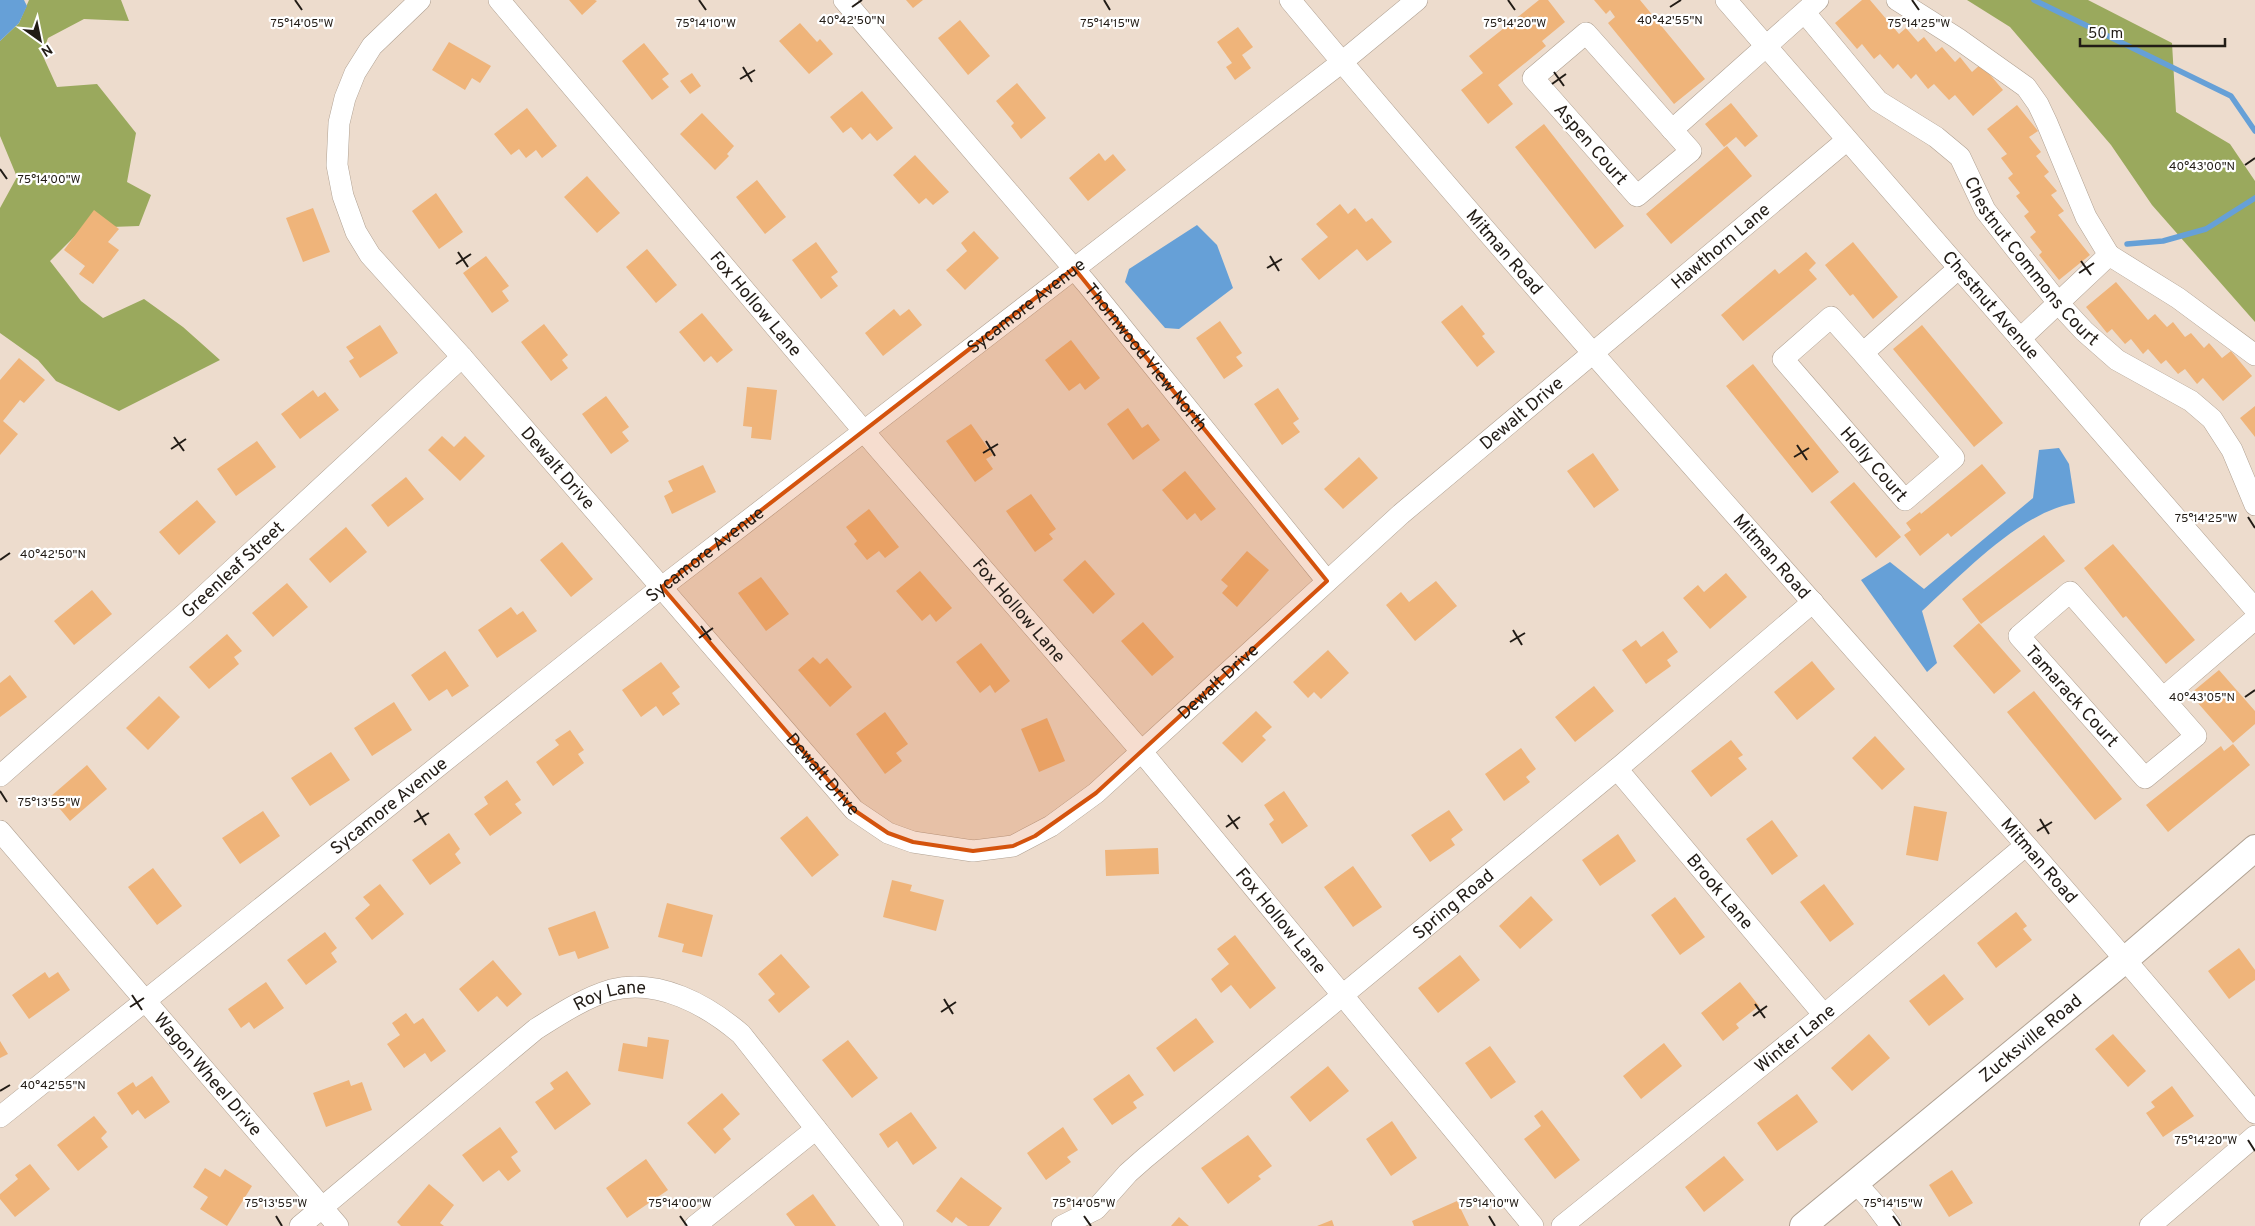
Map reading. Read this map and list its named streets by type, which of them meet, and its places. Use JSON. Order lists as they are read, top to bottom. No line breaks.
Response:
{"streets":{"street":["Aspen Court","Hawthorn Lane","Mitman Road","Chestnut Commons Court","Fox Hollow Lane","Chestnut Avenue","Sycamore Avenue","Thornwood View North","Dewalt Drive","Holly Court","Greenleaf Street","Tamarack Court","Brook Lane","Spring Road","Roy Lane","Winter Lane","Zucksville Road","Wagon Wheel Drive"]},"crossings":[["Hawthorn Lane","Mitman Road"],["Hawthorn Lane","Chestnut Avenue"],["Hawthorn Lane","Dewalt Drive"],["Mitman Road","Sycamore Avenue"],["Mitman Road","Dewalt Drive"],["Mitman Road","Spring Road"],["Mitman Road","Winter Lane"],["Mitman Road","Zucksville Road"],["Chestnut Commons Court","Chestnut Avenue"],["Fox Hollow Lane","Sycamore Avenue"],["Fox Hollow Lane","Dewalt Drive"],["Fox Hollow Lane","Spring Road"],["Sycamore Avenue","Thornwood View North"],["Sycamore Avenue","Dewalt Drive"],["Sycamore Avenue","Wagon Wheel Drive"],["Thornwood View North","Dewalt Drive"],["Dewalt Drive","Greenleaf Street"],["Brook Lane","Spring Road"],["Brook Lane","Winter Lane"],["Roy Lane","Wagon Wheel Drive"]],"scale_bar":"50 m","north":"bottom right","coordinates":["40°42'50\"N","40°42'55\"N","75°14'05\"W","75°14'10\"W","75°14'15\"W","75°14'20\"W","75°14'25\"W","40°43'00\"N","75°14'00\"W","40°43'05\"N","75°13'55\"W"]}
